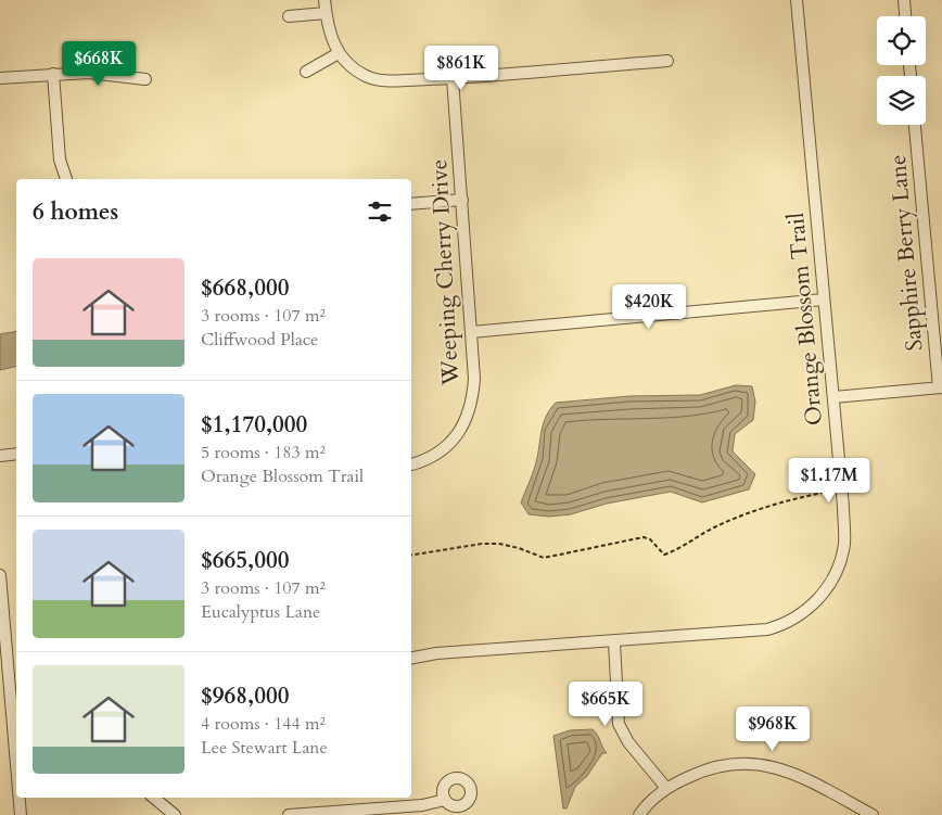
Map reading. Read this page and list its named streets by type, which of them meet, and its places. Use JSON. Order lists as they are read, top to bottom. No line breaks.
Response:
{"streets":{"street":["Sapphire Berry Lane","Weeping Cherry Drive","Orange Blossom Trail"]},"page":{"price":["$668K","$861K","$420K","$1.17M","$665K","$968K"],"heading":"6 homes","list":[{"name":"$668,000","note":"3 rooms · 107 m² · Cliffwood Place"},{"name":"$1,170,000","note":"5 rooms · 183 m² · Orange Blossom Trail"},{"name":"$665,000","note":"3 rooms · 107 m² · Eucalyptus Lane"},{"name":"$968,000","note":"4 rooms · 144 m² · Lee Stewart Lane"}]}}
